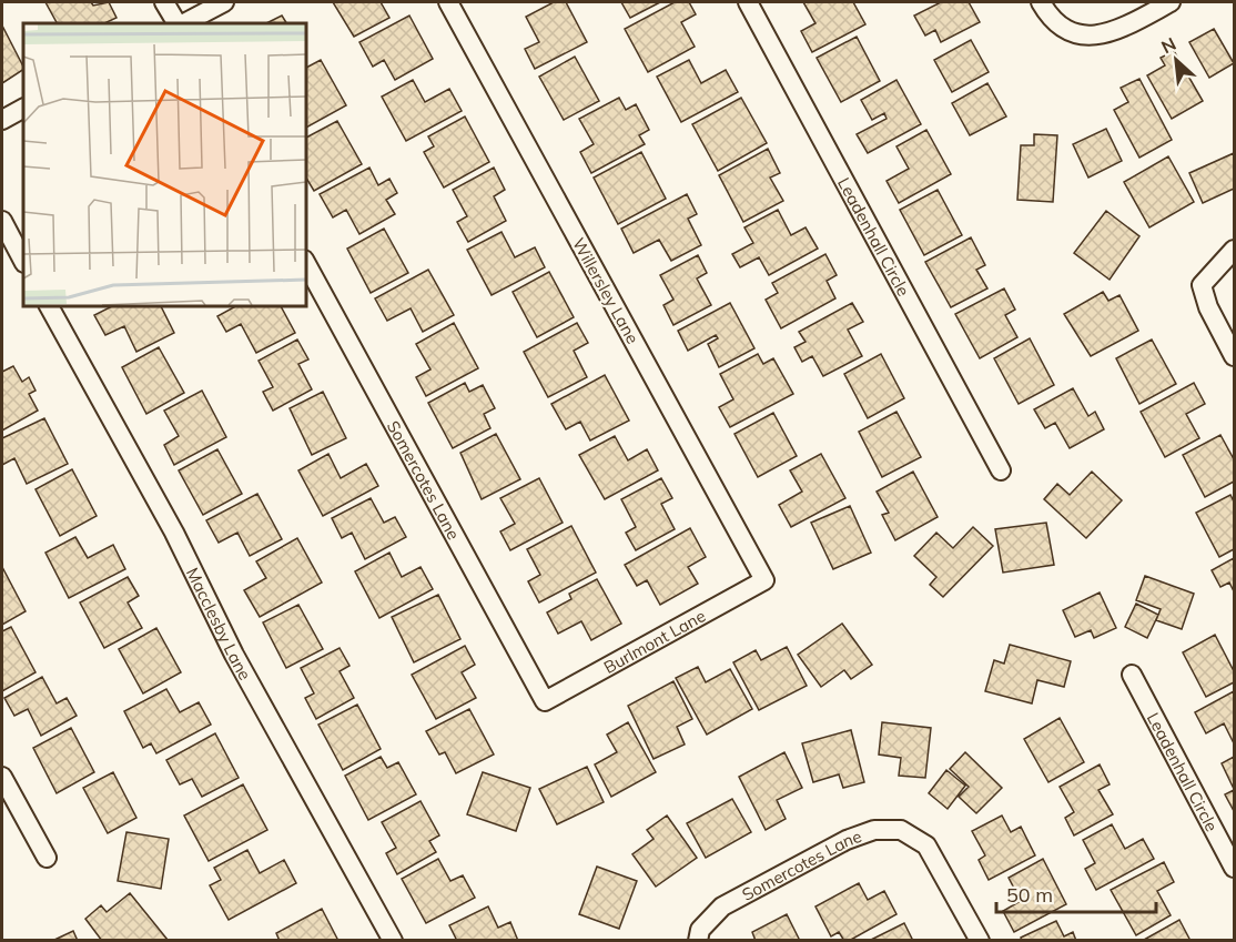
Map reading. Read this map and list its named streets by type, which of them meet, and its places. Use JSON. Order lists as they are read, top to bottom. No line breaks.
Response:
{"streets":{"street":["Leadenhall Circle","Willersley Lane","Somercotes Lane","Macclesby Lane","Burlmont Lane"]},"crossings":[["Willersley Lane","Burlmont Lane"],["Somercotes Lane","Burlmont Lane"]],"scale_bar":"50 m","north":"top left"}
